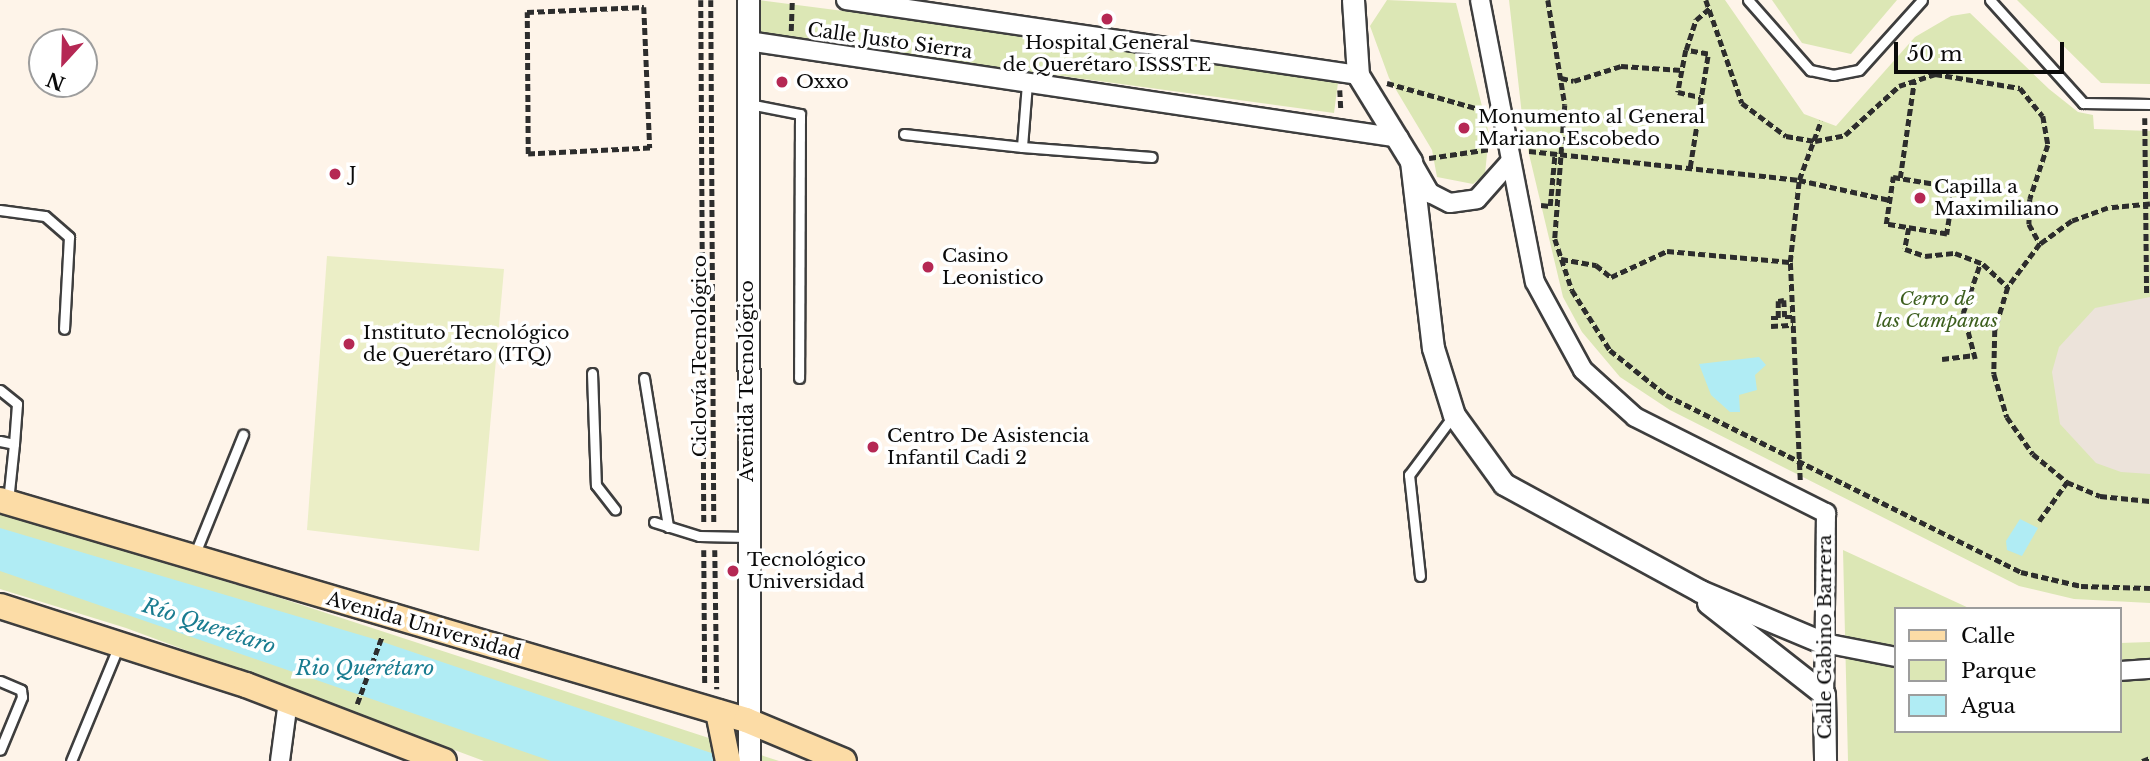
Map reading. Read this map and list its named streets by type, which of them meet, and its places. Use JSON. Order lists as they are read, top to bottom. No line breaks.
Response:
{"streets":{"main road":["Avenida Universidad"],"street":["Calle Justo Sierra","Avenida Tecnológico","Calle Gabino Barrera"],"path":["Ciclovía Tecnológico"]},"crossings":[["Calle Justo Sierra","Avenida Tecnológico"],["Ciclovía Tecnológico","Avenida Universidad"],["Avenida Tecnológico","Avenida Universidad"]],"water":["Río Querétaro","Rio Querétaro"],"parks":["Cerro de las Campanas"],"places":["Hospital General de Querétaro ISSSTE","Oxxo","Monumento al General Mariano Escobedo","J","Capilla a Maximiliano","Casino Leonistico","Instituto Tecnológico de Querétaro (ITQ)","Centro De Asistencia Infantil Cadi 2","Tecnológico Universidad"],"legend":["Calle","Parque","Agua"],"scale_bar":"50 m","north":"bottom"}
